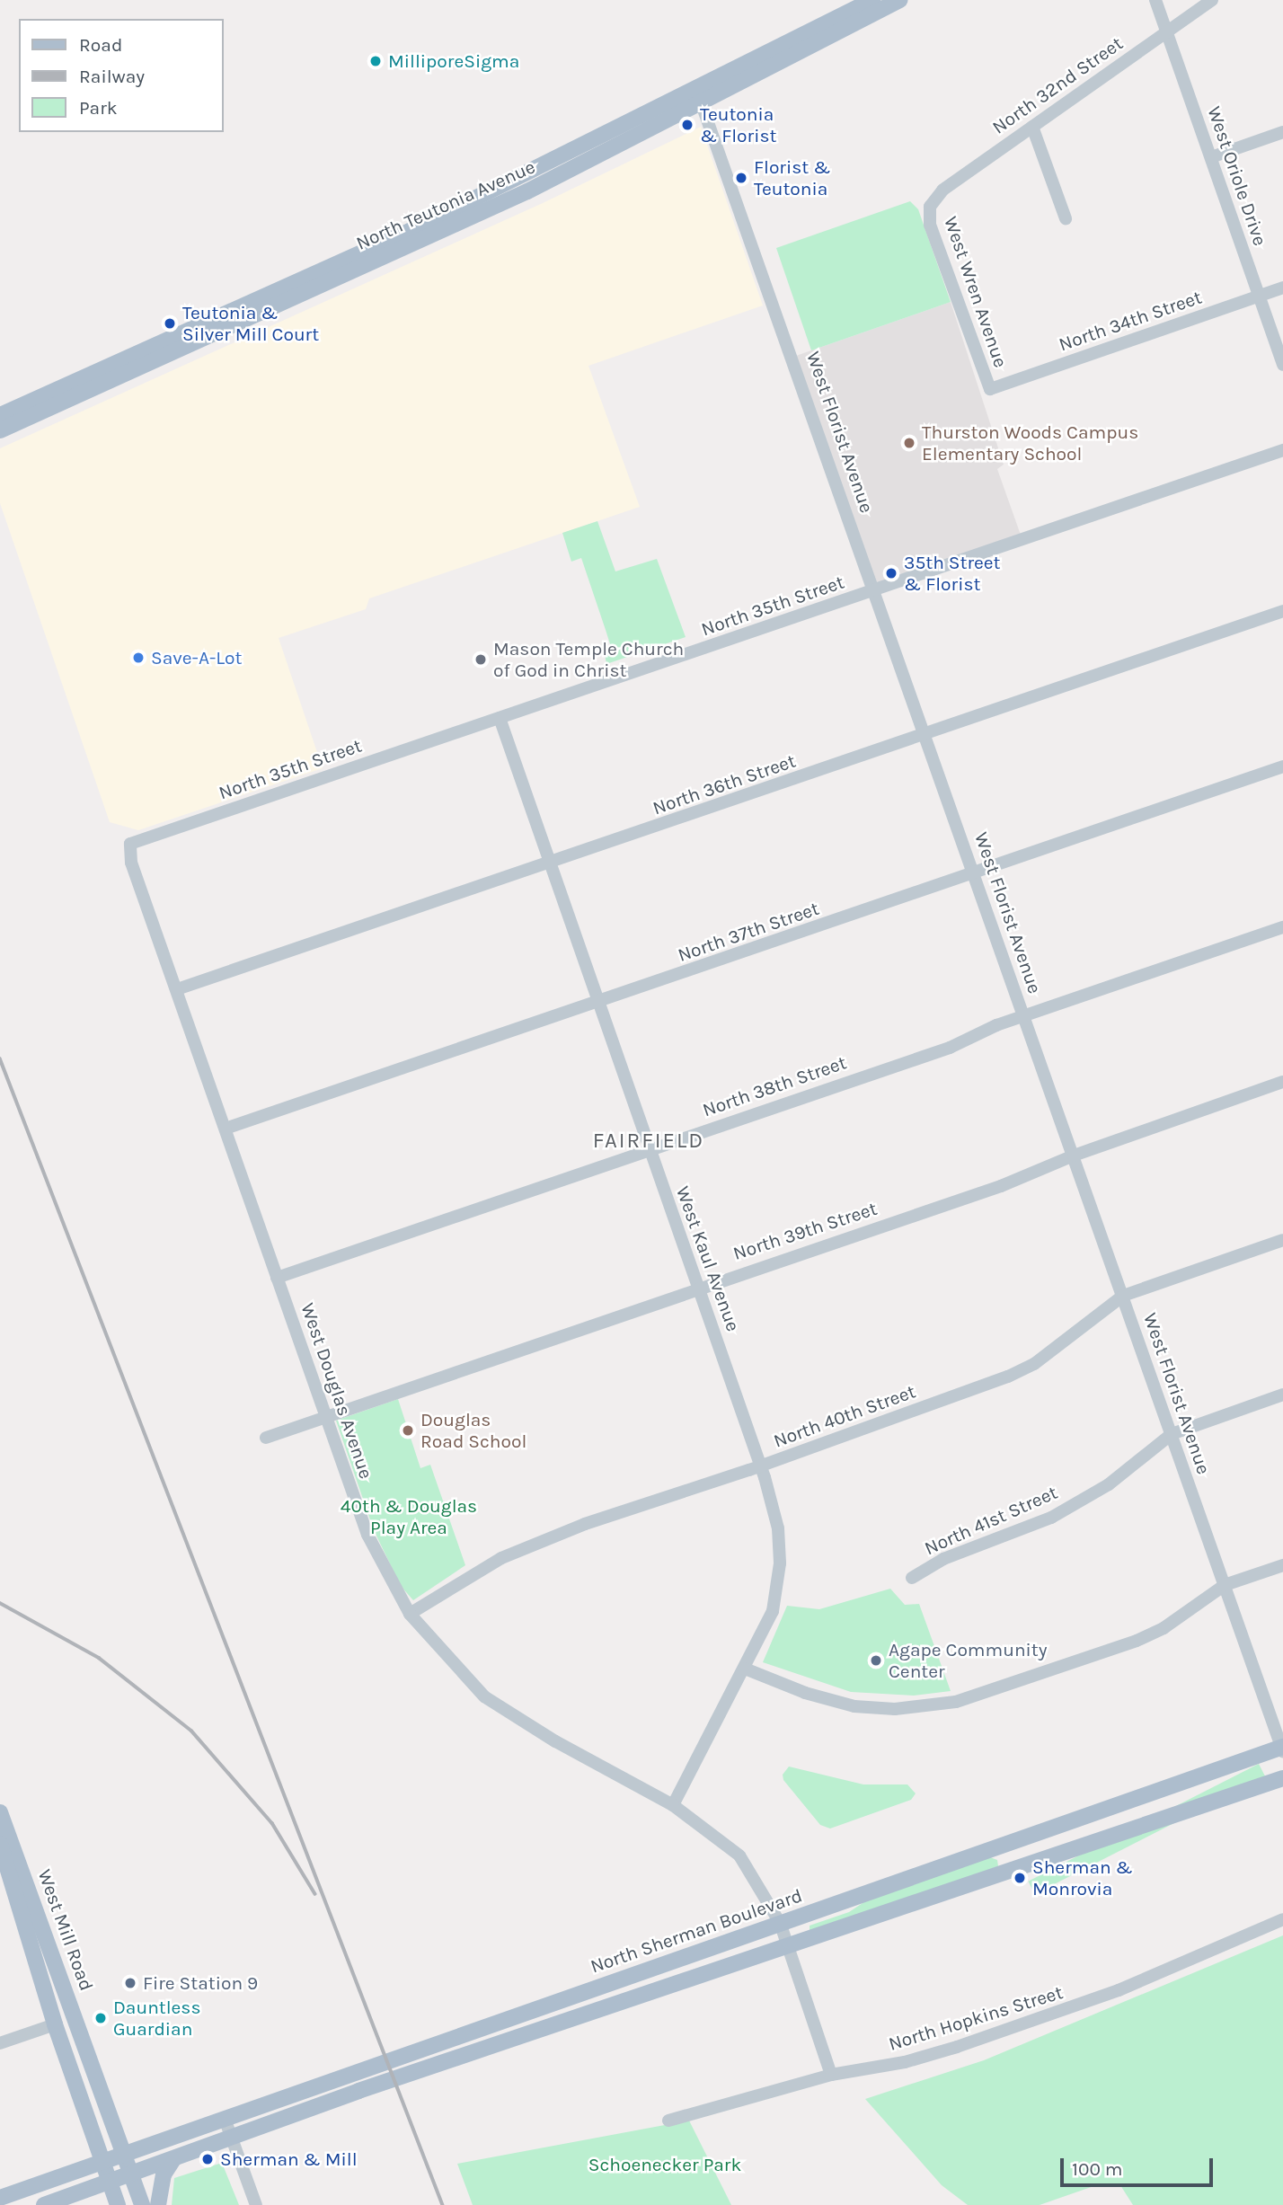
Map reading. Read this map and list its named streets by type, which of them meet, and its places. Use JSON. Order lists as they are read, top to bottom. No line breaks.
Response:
{"streets":{"main road":["North Teutonia Avenue","West Mill Road","North Sherman Boulevard"],"street":["North 32nd Street","West Oriole Drive","West Wren Avenue","North 34th Street","West Florist Avenue","North 35th Street","North 36th Street","North 37th Street","North 38th Street","North 39th Street","West Kaul Avenue","West Douglas Avenue","North 40th Street","North 41st Street","North Hopkins Street"]},"crossings":[["North 32nd Street","West Oriole Drive"],["North 32nd Street","West Wren Avenue"],["West Oriole Drive","North 34th Street"],["North Teutonia Avenue","West Florist Avenue"],["West Wren Avenue","North 34th Street"],["West Florist Avenue","North 35th Street"],["West Florist Avenue","North 36th Street"],["West Florist Avenue","North 37th Street"],["West Florist Avenue","North 38th Street"],["West Florist Avenue","North 39th Street"],["West Florist Avenue","North 40th Street"],["West Florist Avenue","North 41st Street"],["West Florist Avenue","North Sherman Boulevard"],["North 35th Street","West Kaul Avenue"],["North 35th Street","West Douglas Avenue"],["North 36th Street","West Kaul Avenue"],["North 36th Street","West Douglas Avenue"],["North 37th Street","West Kaul Avenue"],["North 37th Street","West Douglas Avenue"],["North 38th Street","West Kaul Avenue"],["North 38th Street","West Douglas Avenue"],["North 39th Street","West Kaul Avenue"],["North 39th Street","West Douglas Avenue"],["West Kaul Avenue","West Douglas Avenue"],["West Kaul Avenue","North 40th Street"],["West Douglas Avenue","North 40th Street"],["West Douglas Avenue","North Sherman Boulevard"],["West Douglas Avenue","North Hopkins Street"],["West Mill Road","North Sherman Boulevard"]],"districts":["FAIRFIELD"],"parks":["40th & Douglas Play Area","Schoenecker Park"],"places":["MilliporeSigma","Teutonia & Florist","Florist & Teutonia","Teutonia & Silver Mill Court","Thurston Woods Campus Elementary School","35th Street & Florist","Save-A-Lot","Mason Temple Church of God in Christ","Douglas Road School","Agape Community Center","Sherman & Monrovia","Fire Station 9","Dauntless Guardian","Sherman & Mill"],"legend":["Road","Railway","Park"],"scale_bar":"100 m"}
